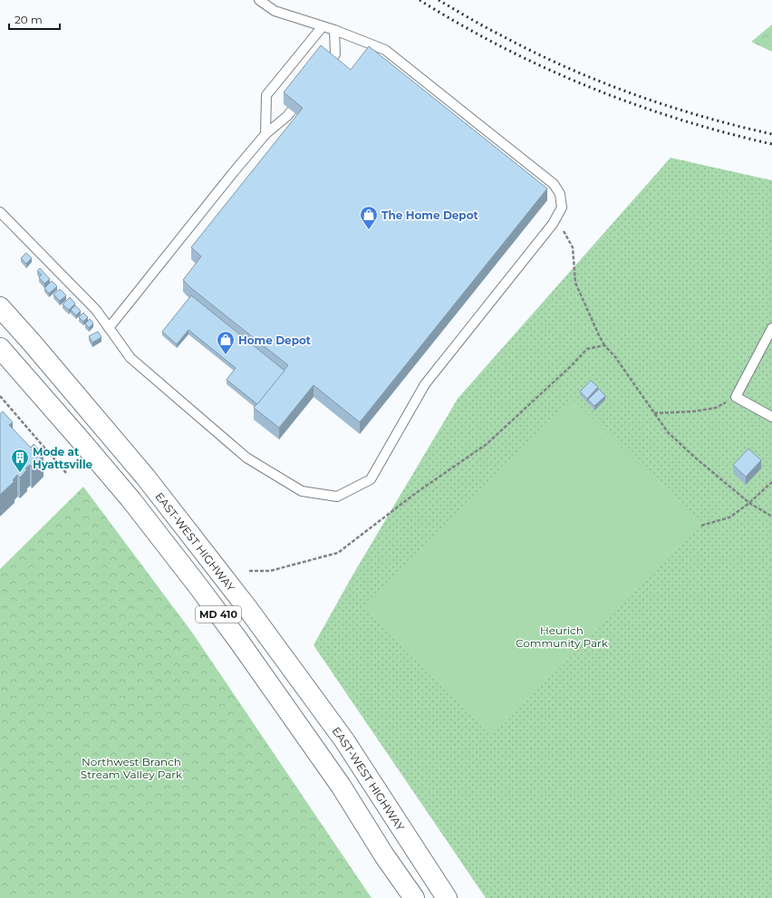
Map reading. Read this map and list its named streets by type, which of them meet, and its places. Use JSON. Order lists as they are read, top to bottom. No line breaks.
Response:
{"streets":{"main road":["EAST-WEST HIGHWAY","MD 410"]},"parks":["Heurich Community Park","Northwest Branch Stream Valley Park"],"places":{"shop":["The Home Depot","Home Depot"],"building":["Mode at Hyattsville"]},"scale_bar":"20 m"}
